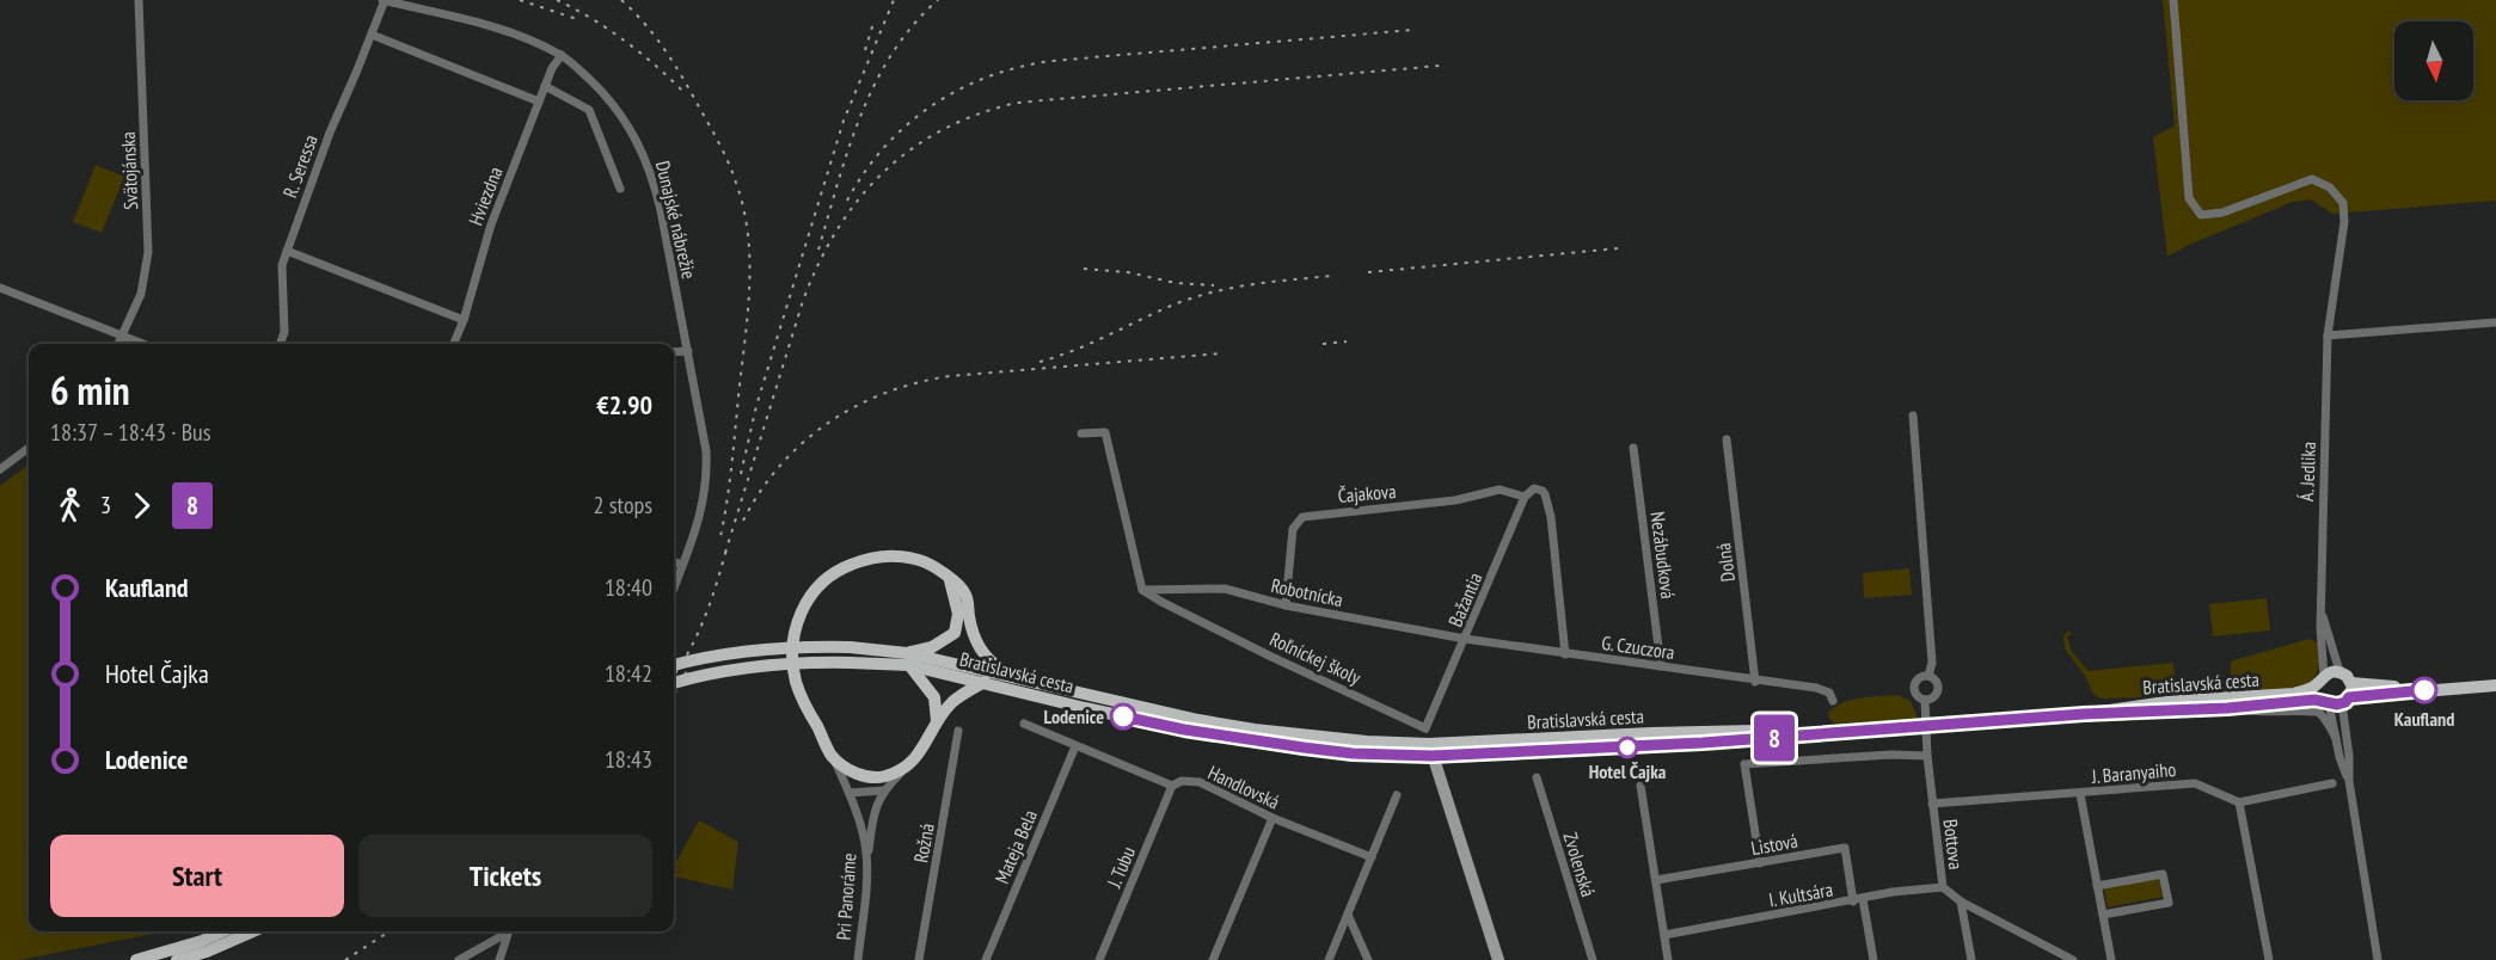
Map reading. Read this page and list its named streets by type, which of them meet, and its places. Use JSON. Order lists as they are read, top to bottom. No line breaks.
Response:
{"streets":{"main road":["Bratislavská cesta"],"street":["R. Seressa","Svätojánska","Hviezdna","Dunajské nábrežie","Á. Jedlika","Čajakova","Nezábudková","Dolná","Robotnícka","Bažantia","G. Czuczora","Roľníckej školy","J. Baranyaiho","Handlovská","Rožná","Listová","Bottova","Mateja Bela","Zvolenská","J. Tubu","I. Kultsára","Pri Panoráme"]},"crossings":[["R. Seressa","Dunajské nábrežie"],["Hviezdna","Dunajské nábrežie"],["Á. Jedlika","Bratislavská cesta"],["Čajakova","Robotnícka"],["Čajakova","Bažantia"],["Nezábudková","G. Czuczora"],["Dolná","G. Czuczora"],["Robotnícka","Bažantia"],["Robotnícka","G. Czuczora"],["Robotnícka","Roľníckej školy"],["Bažantia","G. Czuczora"],["Bažantia","Roľníckej školy"],["J. Baranyaiho","Bottova"],["Handlovská","Mateja Bela"],["Handlovská","J. Tubu"],["Listová","I. Kultsára"],["Bottova","I. Kultsára"]],"places":["Kaufland","Lodenice","Hotel Čajka"],"lines":["bus line 8"],"north":"bottom","page":{"on_map":"8","heading":["6 min","18:37 – 18:43 · Bus","€2.90"],"legs":["3","8","2 stops"],"list":[{"name":"Kaufland","value":"18:40"},{"name":"Hotel Čajka","value":"18:42"},{"name":"Lodenice","value":"18:43"}],"buttons":["Start","Tickets"]}}
